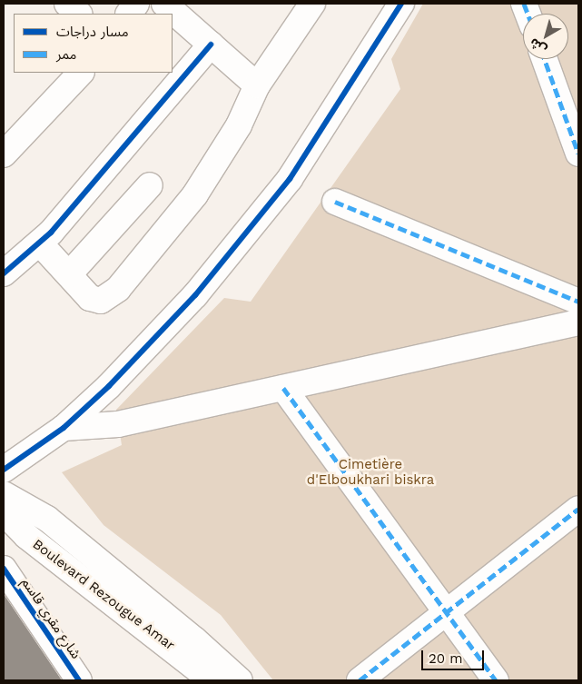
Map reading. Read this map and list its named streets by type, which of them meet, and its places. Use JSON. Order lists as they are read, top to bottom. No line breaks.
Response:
{"streets":{"street":["Boulevard Rezougue Amar","شارع مقري قاسم"]},"parks":["Cimetière d'Elboukhari biskra"],"legend":["مسار دراجات","ممر"],"scale_bar":"20 m","north":"bottom left"}
